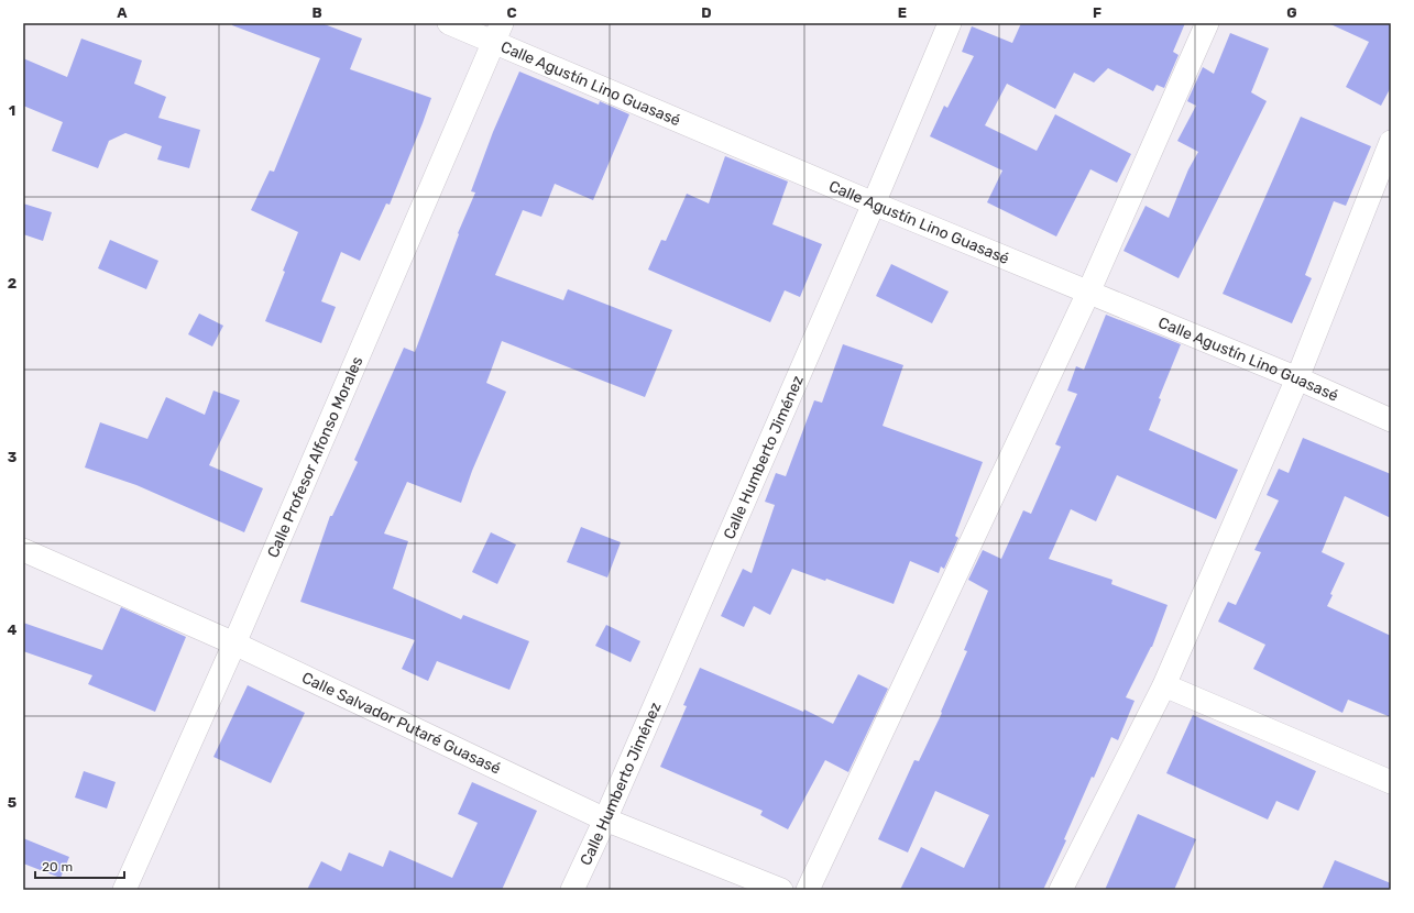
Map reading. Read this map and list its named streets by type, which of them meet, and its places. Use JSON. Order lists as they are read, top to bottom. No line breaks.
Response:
{"streets":{"street":["Calle Agustín Lino Guasasé","Calle Profesor Alfonso Morales","Calle Humberto Jiménez","Calle Salvador Putaré Guasasé"]},"crossings":[["Calle Agustín Lino Guasasé","Calle Profesor Alfonso Morales"],["Calle Agustín Lino Guasasé","Calle Humberto Jiménez"],["Calle Profesor Alfonso Morales","Calle Salvador Putaré Guasasé"],["Calle Humberto Jiménez","Calle Salvador Putaré Guasasé"]],"scale_bar":"20 m","grid":{"columns":["A","B","C","D","E","F","G"],"rows":["1","2","3","4","5"]}}
